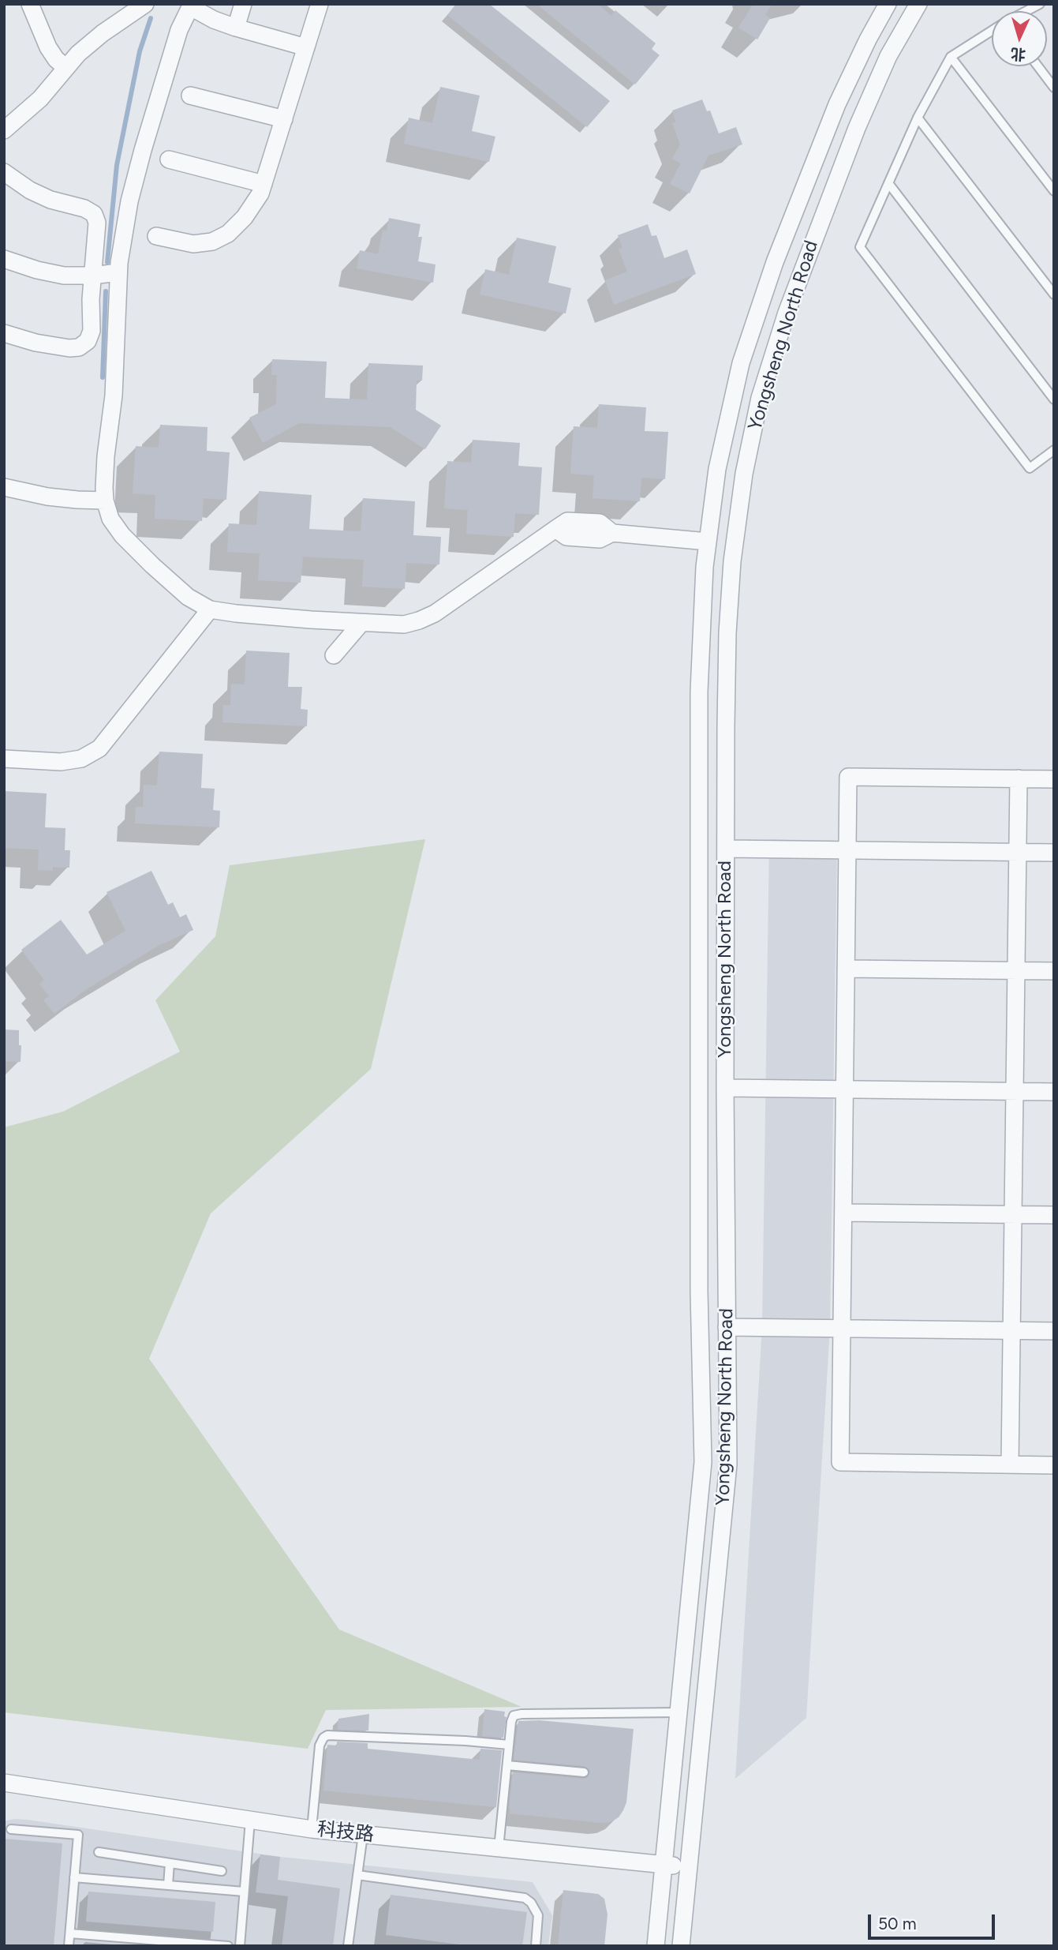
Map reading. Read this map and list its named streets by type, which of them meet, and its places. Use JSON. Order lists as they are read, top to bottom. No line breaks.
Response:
{"streets":{"street":["Yongsheng North Road","科技路"]},"crossings":[["Yongsheng North Road","科技路"]],"scale_bar":"50 m","north":"bottom"}
